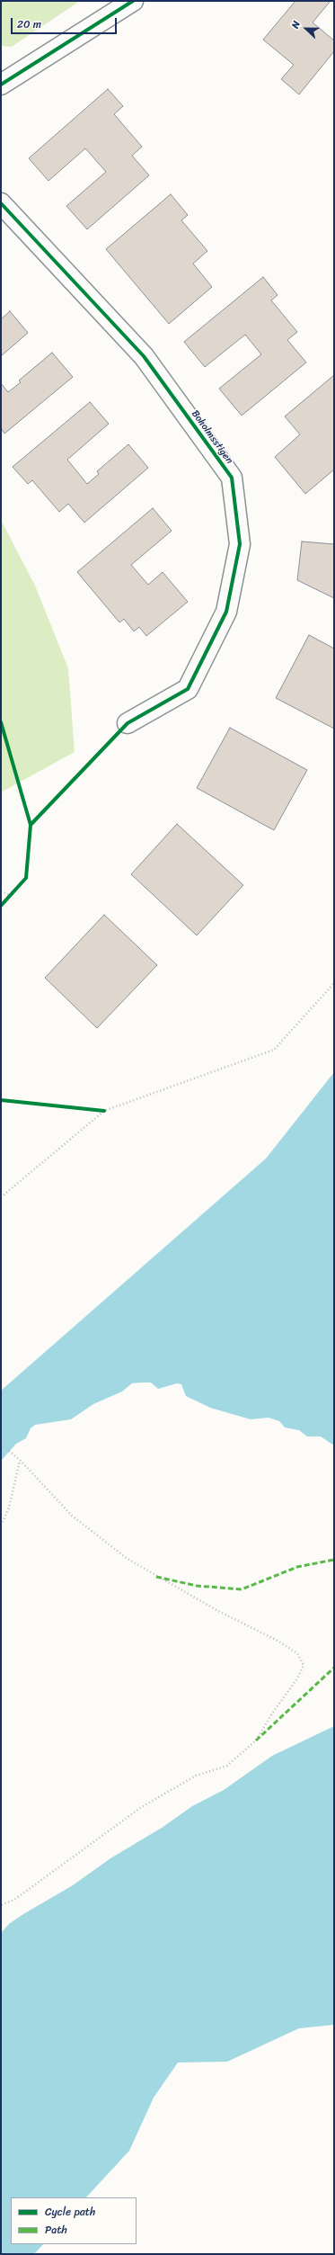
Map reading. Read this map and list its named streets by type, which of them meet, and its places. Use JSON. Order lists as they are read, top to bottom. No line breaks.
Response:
{"streets":{"street":["Boholmsstigen"]},"legend":["Cycle path","Path"],"scale_bar":"20 m","north":"left"}
